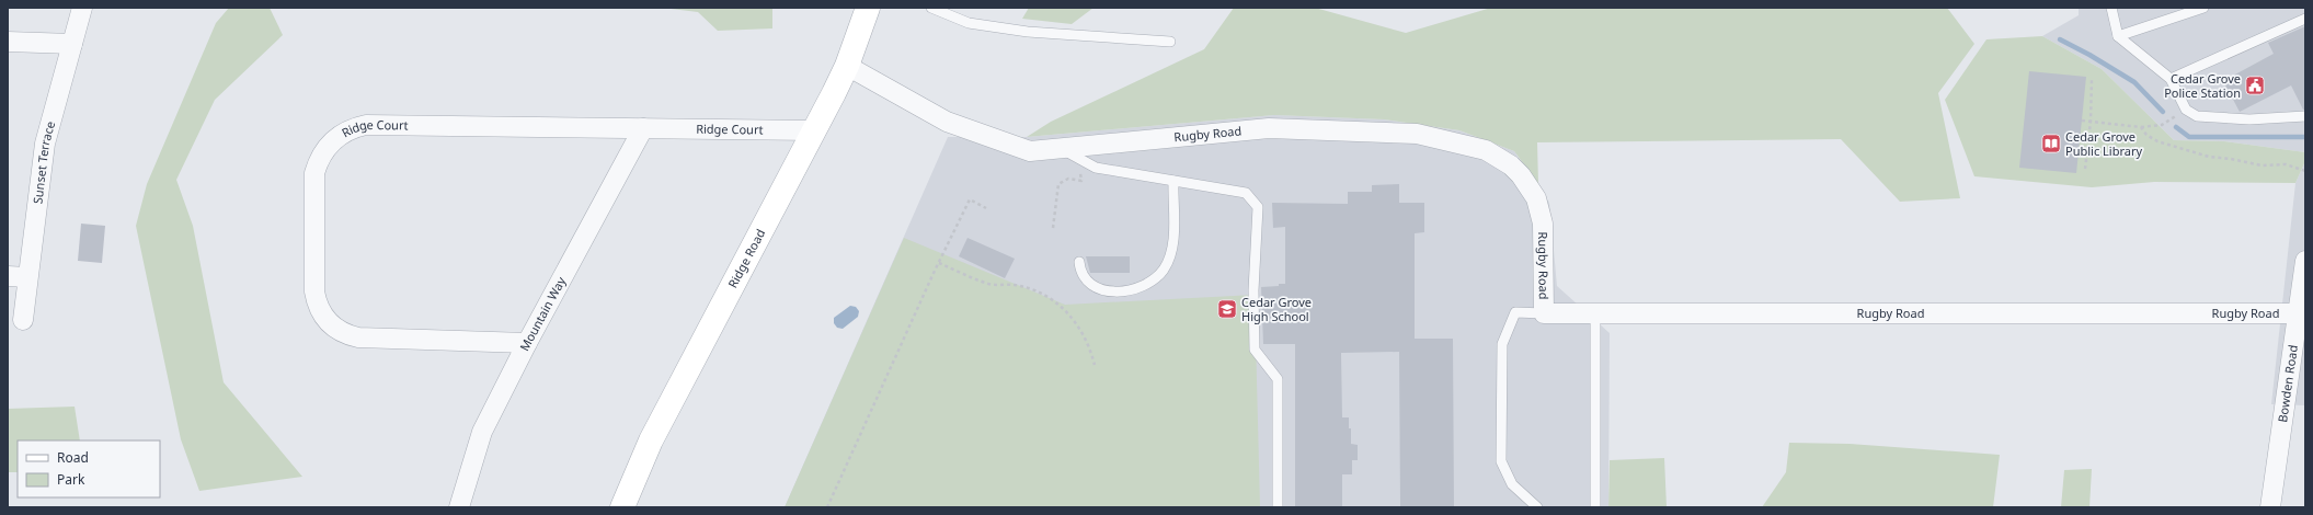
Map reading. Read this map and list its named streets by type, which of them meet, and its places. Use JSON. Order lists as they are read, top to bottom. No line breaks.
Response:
{"streets":{"main road":["Ridge Road"],"street":["Ridge Court","Rugby Road","Sunset Terrace","Mountain Way","Bowden Road"]},"crossings":[["Ridge Court","Ridge Road"],["Ridge Court","Mountain Way"],["Rugby Road","Ridge Road"],["Rugby Road","Bowden Road"]],"places":{"public building":["Cedar Grove Police Station"],"library":["Cedar Grove Public Library"],"school or university":["Cedar Grove High School"]},"legend":["Road","Park"]}
